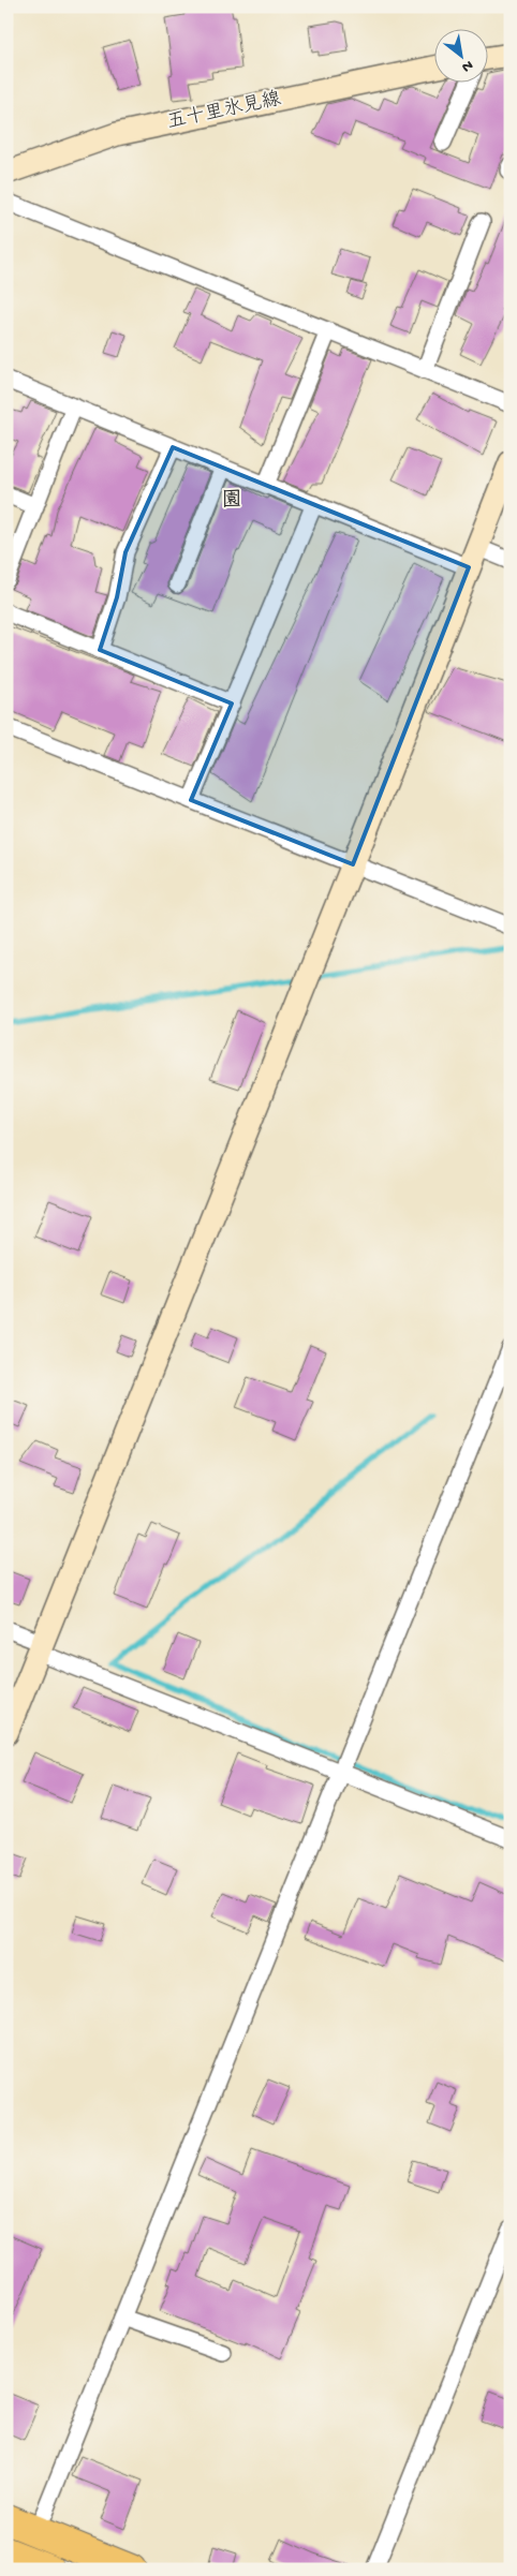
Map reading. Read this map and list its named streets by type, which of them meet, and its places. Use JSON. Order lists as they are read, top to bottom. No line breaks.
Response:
{"streets":{"street":["五十里氷見線"]},"districts":["園"],"north":"bottom right"}
